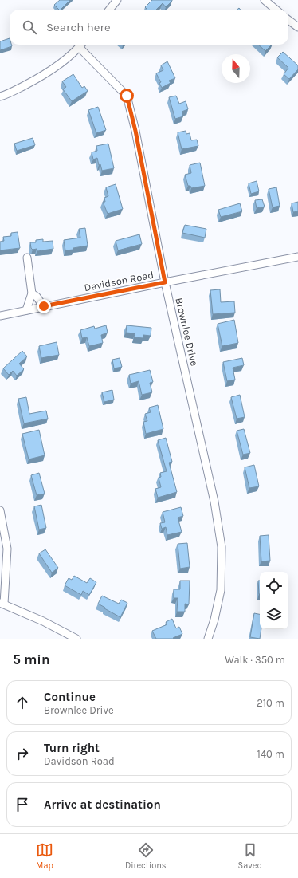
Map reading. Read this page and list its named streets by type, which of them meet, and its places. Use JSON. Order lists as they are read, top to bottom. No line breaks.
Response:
{"streets":{"street":["Davidson Road","Brownlee Drive"]},"crossings":[["Davidson Road","Brownlee Drive"]],"north":"top","page":{"search":"Search here","heading":["5 min","Walk · 350 m"],"list":[["Continue","Brownlee Drive","210 m"],["Turn right","Davidson Road","140 m"],"Arrive at destination"],"nav":["Map","Directions","Saved"]}}
